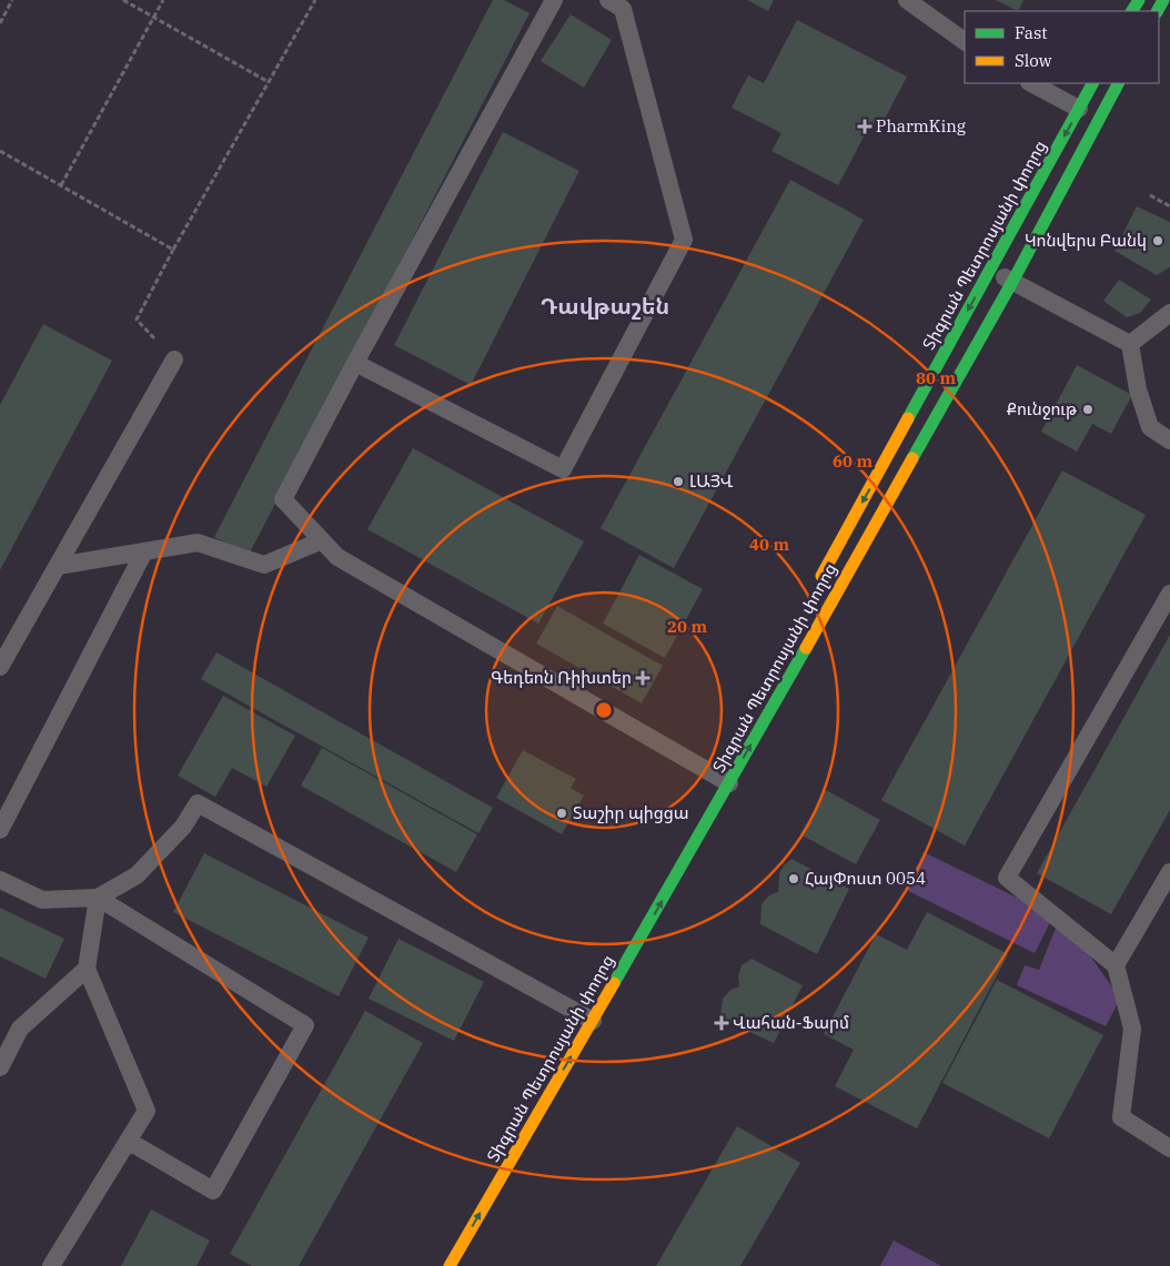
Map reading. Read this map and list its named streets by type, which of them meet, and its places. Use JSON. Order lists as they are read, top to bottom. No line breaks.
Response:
{"streets":{"main road":["Տիգրան Պետրոսյանի փողոց"]},"districts":["Դավթաշեն"],"places":{"health":["PharmKing","Գեդեոն Ռիխտեր","Վահան-Ֆարմ"],"other":["Կոնվերս Բանկ","Քունջութ","ԼԱՅՎ","Տաշիր պիցցա","ՀայՓոստ 0054"]},"legend":["Fast","Slow"],"rings":["80 m","60 m","40 m","20 m"]}
